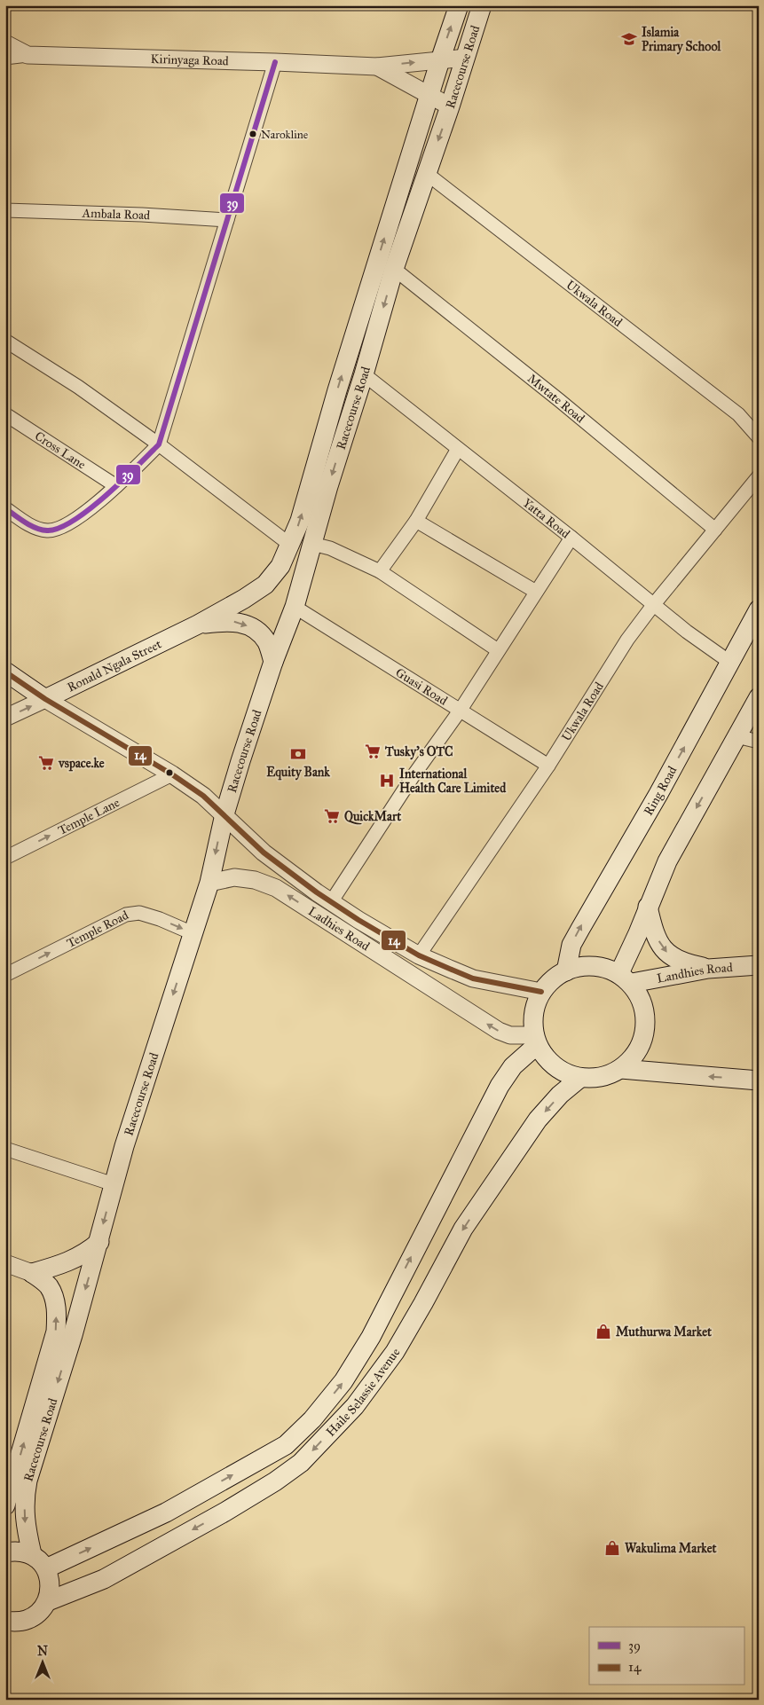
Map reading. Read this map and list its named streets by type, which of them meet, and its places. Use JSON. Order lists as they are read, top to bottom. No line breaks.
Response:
{"streets":{"main road":["Racecourse Road","Ronald Ngala Street","Ring Road","Landhies Road","Haile Selassie Avenue"],"street":["Kirinyaga Road","Ambala Road","Ukwala Road","Mwtate Road","Cross Lane","Yatta Road","Guasi Road","Temple Lane","Ladhies Road","Temple Road"]},"crossings":[["Kirinyaga Road","Racecourse Road"],["Racecourse Road","Ukwala Road"],["Racecourse Road","Mwtate Road"],["Racecourse Road","Yatta Road"],["Racecourse Road","Ronald Ngala Street"],["Racecourse Road","Guasi Road"],["Racecourse Road","Ladhies Road"],["Racecourse Road","Temple Road"],["Ukwala Road","Mwtate Road"],["Ukwala Road","Yatta Road"],["Ukwala Road","Guasi Road"],["Ukwala Road","Ladhies Road"],["Yatta Road","Ring Road"],["Ronald Ngala Street","Ladhies Road"],["Ring Road","Ladhies Road"],["Ring Road","Landhies Road"],["Ring Road","Haile Selassie Avenue"],["Temple Lane","Ladhies Road"],["Ladhies Road","Landhies Road"],["Ladhies Road","Haile Selassie Avenue"],["Landhies Road","Haile Selassie Avenue"]],"one_way":["Temple Lane","Temple Road"],"places":{"school or university":["Islamia Primary School"],"other":["Narokline"],"supermarket":["Tusky's OTC","vspace.ke","QuickMart"],"bank":["Equity Bank"],"hospital":["International Health Care Limited"],"shop":["Muthurwa Market","Wakulima Market"]},"lines":["transit line 39","transit line 14"],"legend":["39","14"],"north":"top"}
